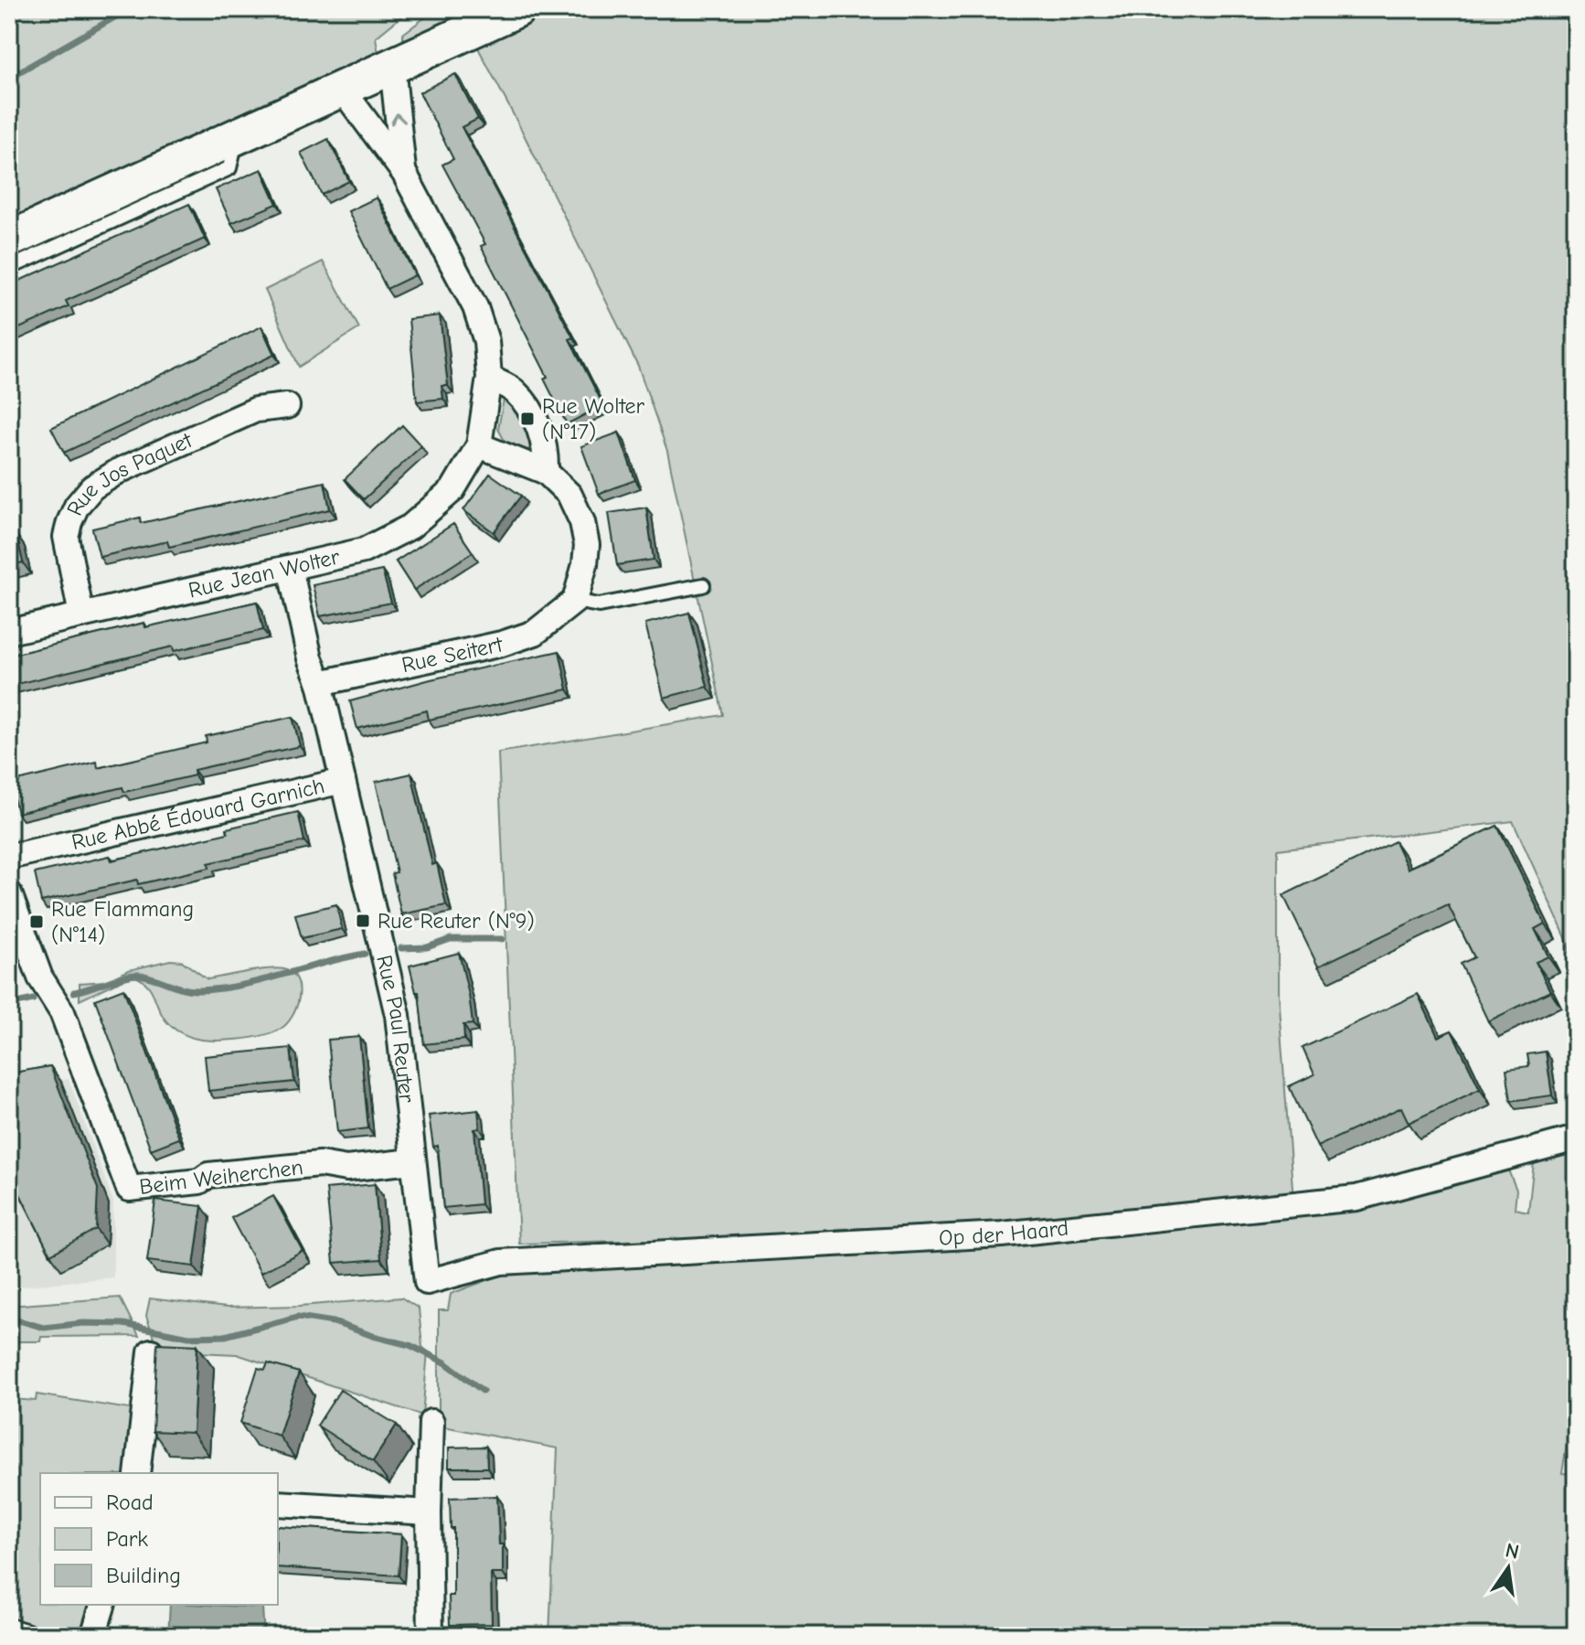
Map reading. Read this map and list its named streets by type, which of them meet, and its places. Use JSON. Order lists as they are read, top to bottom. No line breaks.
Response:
{"streets":{"street":["Rue Jos Paquet","Rue Jean Wolter","Rue Seitert","Rue Abbé Édouard Garnich","Rue Paul Reuter","Beim Weiherchen","Op der Haard"]},"crossings":[["Rue Jos Paquet","Rue Jean Wolter"],["Rue Jean Wolter","Rue Abbé Édouard Garnich"],["Rue Seitert","Rue Abbé Édouard Garnich"],["Rue Abbé Édouard Garnich","Rue Paul Reuter"],["Rue Paul Reuter","Beim Weiherchen"],["Rue Paul Reuter","Op der Haard"]],"places":{"transit":["Rue Wolter (N°17)","Rue Reuter (N°9)","Rue Flammang (N°14)"]},"legend":["Road","Park","Building"],"north":"top"}
